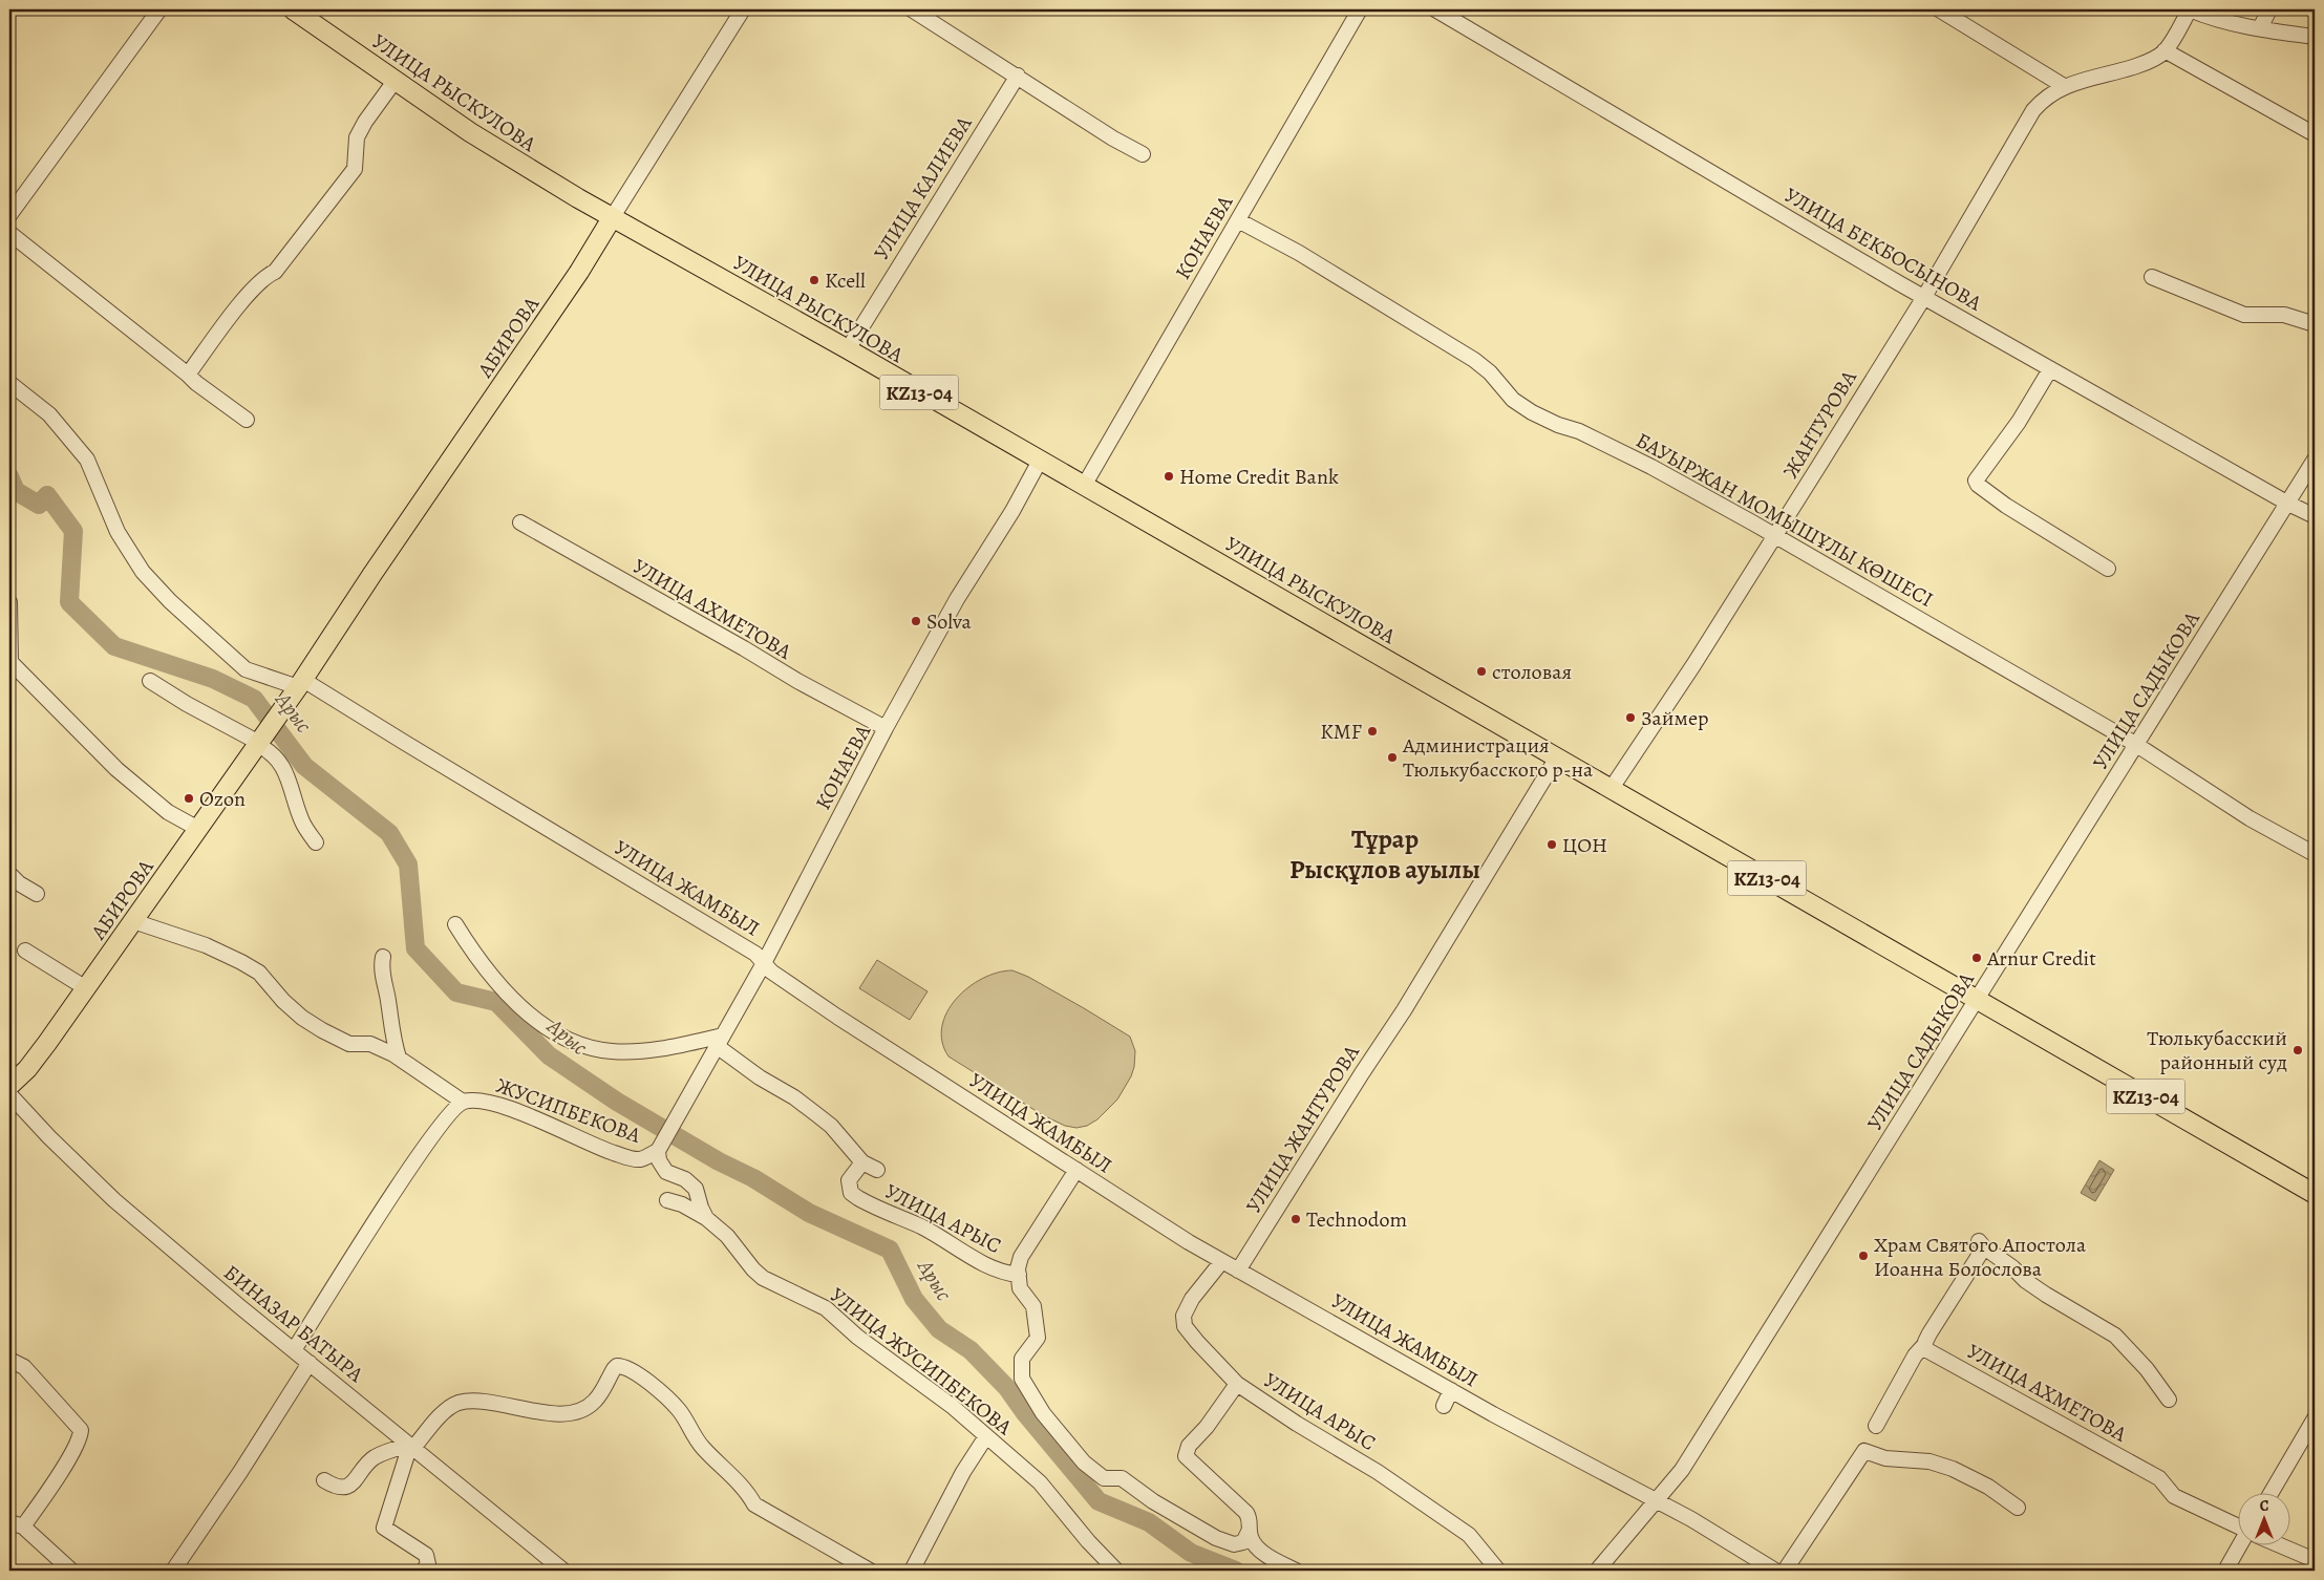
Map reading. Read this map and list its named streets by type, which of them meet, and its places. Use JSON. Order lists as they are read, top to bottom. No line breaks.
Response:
{"streets":{"main road":["УЛИЦА РЫСКУЛОВА","АБИРОВА","KZ13-04"],"street":["УЛИЦА КАЛИЕВА","КОНАЕВА","УЛИЦА БЕКБОСЫНОВА","ЖАНТУРОВА","БАУЫРЖАН МОМЫШҰЛЫ КӨШЕСІ","УЛИЦА АХМЕТОВА","УЛИЦА САДЫКОВА","УЛИЦА ЖАМБЫЛ","ЖУСИПБЕКОВА","УЛИЦА ЖАНТУРОВА","УЛИЦА АРЫС","БИНАЗАР БАТЫРА","УЛИЦА ЖУСИПБЕКОВА"]},"crossings":[["УЛИЦА РЫСКУЛОВА","УЛИЦА КАЛИЕВА"],["УЛИЦА РЫСКУЛОВА","КОНАЕВА"],["УЛИЦА РЫСКУЛОВА","АБИРОВА"],["УЛИЦА РЫСКУЛОВА","ЖАНТУРОВА"],["УЛИЦА РЫСКУЛОВА","УЛИЦА САДЫКОВА"],["УЛИЦА РЫСКУЛОВА","УЛИЦА ЖАНТУРОВА"],["КОНАЕВА","БАУЫРЖАН МОМЫШҰЛЫ КӨШЕСІ"],["КОНАЕВА","УЛИЦА АХМЕТОВА"],["КОНАЕВА","УЛИЦА ЖАМБЫЛ"],["КОНАЕВА","ЖУСИПБЕКОВА"],["КОНАЕВА","УЛИЦА АРЫС"],["УЛИЦА БЕКБОСЫНОВА","ЖАНТУРОВА"],["УЛИЦА БЕКБОСЫНОВА","УЛИЦА САДЫКОВА"],["АБИРОВА","УЛИЦА ЖАМБЫЛ"],["ЖАНТУРОВА","БАУЫРЖАН МОМЫШҰЛЫ КӨШЕСІ"],["БАУЫРЖАН МОМЫШҰЛЫ КӨШЕСІ","УЛИЦА САДЫКОВА"],["УЛИЦА САДЫКОВА","УЛИЦА ЖАМБЫЛ"],["УЛИЦА ЖАМБЫЛ","УЛИЦА ЖАНТУРОВА"],["УЛИЦА ЖАМБЫЛ","УЛИЦА АРЫС"]],"districts":["Тұрар Рысқұлов ауылы"],"water":["Арыс"],"places":["Kcell","Home Credit Bank","Solva","столовая","Займер","KMF","Администрация Тюлькубасского р-на","Ozon","ЦОН","Arnur Credit","Тюлькубасский районный суд","Technodom","Храм Святого Апостола Иоанна Болослова"],"north":"top"}
